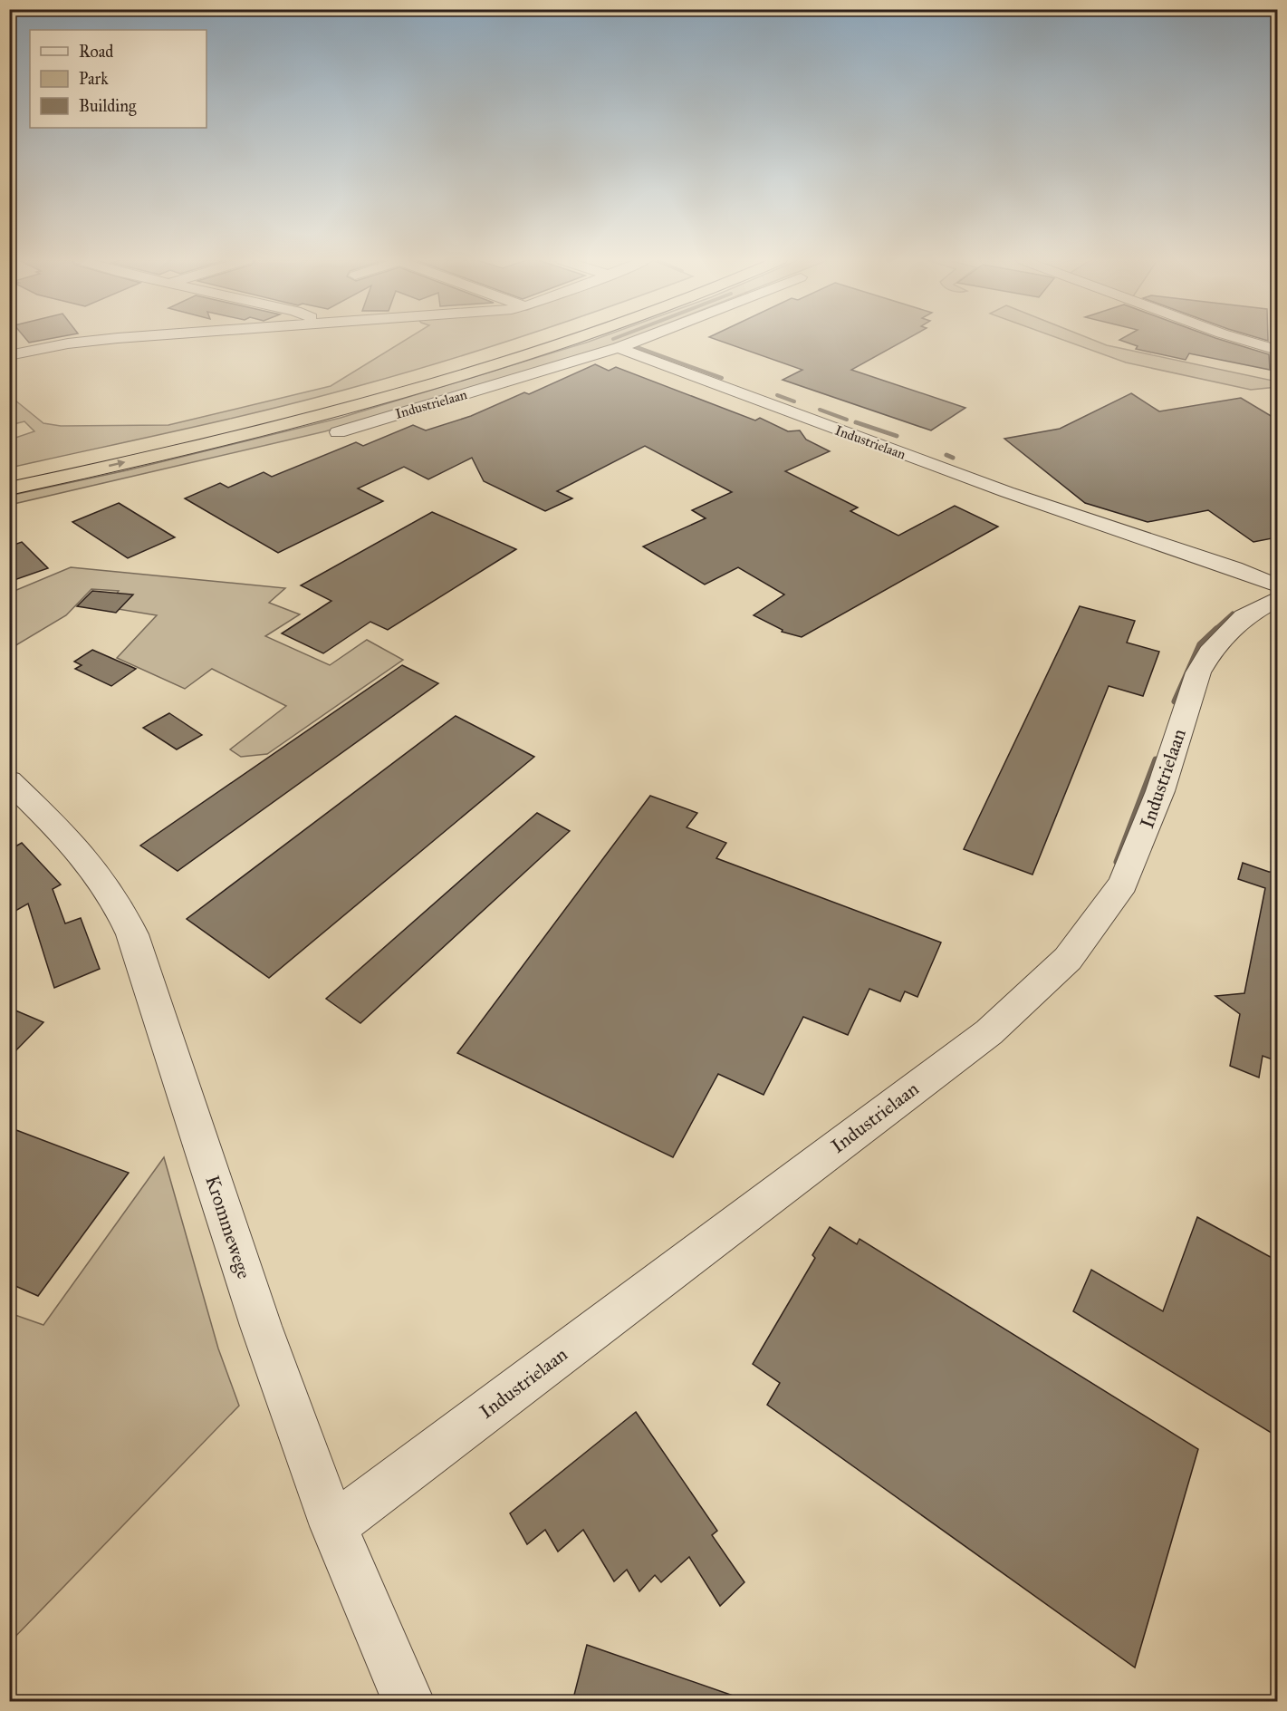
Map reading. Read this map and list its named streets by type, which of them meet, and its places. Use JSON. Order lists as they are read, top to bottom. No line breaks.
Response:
{"streets":{"street":["Industrielaan","Krommewege"]},"crossings":[["Industrielaan","Krommewege"]],"legend":["Road","Park","Building"]}
